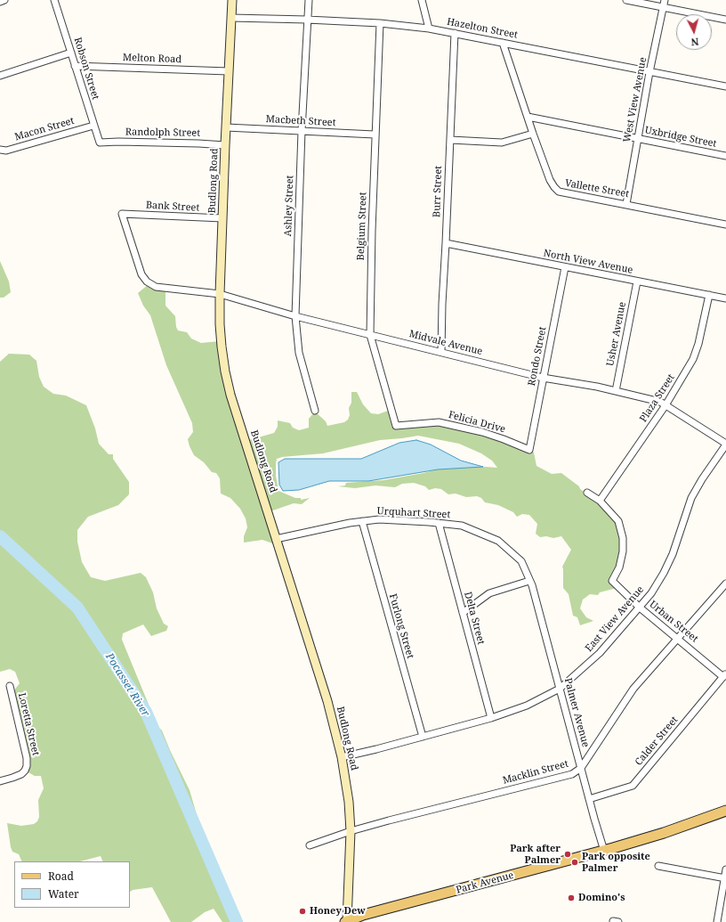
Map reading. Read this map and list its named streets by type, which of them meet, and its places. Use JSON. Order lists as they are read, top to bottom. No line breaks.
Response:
{"streets":{"main road":["Budlong Road","Park Avenue"],"street":["Hazelton Street","Melton Road","Robson Street","West View Avenue","Macbeth Street","Macon Street","Randolph Street","Uxbridge Street","Vallette Street","Burr Street","Ashley Street","Bank Street","Belgium Street","North View Avenue","Usher Avenue","Midvale Avenue","Rondo Street","Plaza Street","Felicia Drive","Urquhart Street","Delta Street","East View Avenue","Urban Street","Furlong Street","Palmer Avenue","Loretta Street","Calder Street","Macklin Street"]},"crossings":[["Hazelton Street","West View Avenue"],["Hazelton Street","Budlong Road"],["Hazelton Street","Vallette Street"],["Hazelton Street","Burr Street"],["Hazelton Street","Ashley Street"],["Hazelton Street","Belgium Street"],["Melton Road","Robson Street"],["Melton Road","Budlong Road"],["Robson Street","Macon Street"],["Robson Street","Randolph Street"],["West View Avenue","Uxbridge Street"],["West View Avenue","Vallette Street"],["Macbeth Street","Budlong Road"],["Macbeth Street","Ashley Street"],["Macbeth Street","Belgium Street"],["Randolph Street","Budlong Road"],["Uxbridge Street","Vallette Street"],["Budlong Road","Bank Street"],["Budlong Road","Midvale Avenue"],["Budlong Road","Urquhart Street"],["Budlong Road","East View Avenue"],["Budlong Road","Macklin Street"],["Budlong Road","Park Avenue"],["Burr Street","North View Avenue"],["Burr Street","Midvale Avenue"],["Ashley Street","Midvale Avenue"],["Bank Street","Midvale Avenue"],["Belgium Street","Midvale Avenue"],["Belgium Street","Felicia Drive"],["North View Avenue","Usher Avenue"],["North View Avenue","Rondo Street"],["North View Avenue","Plaza Street"],["Usher Avenue","Midvale Avenue"],["Midvale Avenue","Rondo Street"],["Midvale Avenue","Plaza Street"],["Midvale Avenue","East View Avenue"],["Rondo Street","Felicia Drive"],["Plaza Street","Urban Street"],["Urquhart Street","Delta Street"],["Urquhart Street","Furlong Street"],["Urquhart Street","Palmer Avenue"],["Delta Street","East View Avenue"],["East View Avenue","Urban Street"],["East View Avenue","Furlong Street"],["East View Avenue","Palmer Avenue"],["Urban Street","Calder Street"],["Urban Street","Macklin Street"],["Palmer Avenue","Calder Street"],["Palmer Avenue","Macklin Street"],["Palmer Avenue","Park Avenue"]],"water":["Pocasset River"],"places":["Park after Palmer","Park opposite Palmer","Domino's","Honey Dew"],"legend":["Road","Water"],"north":"bottom"}
